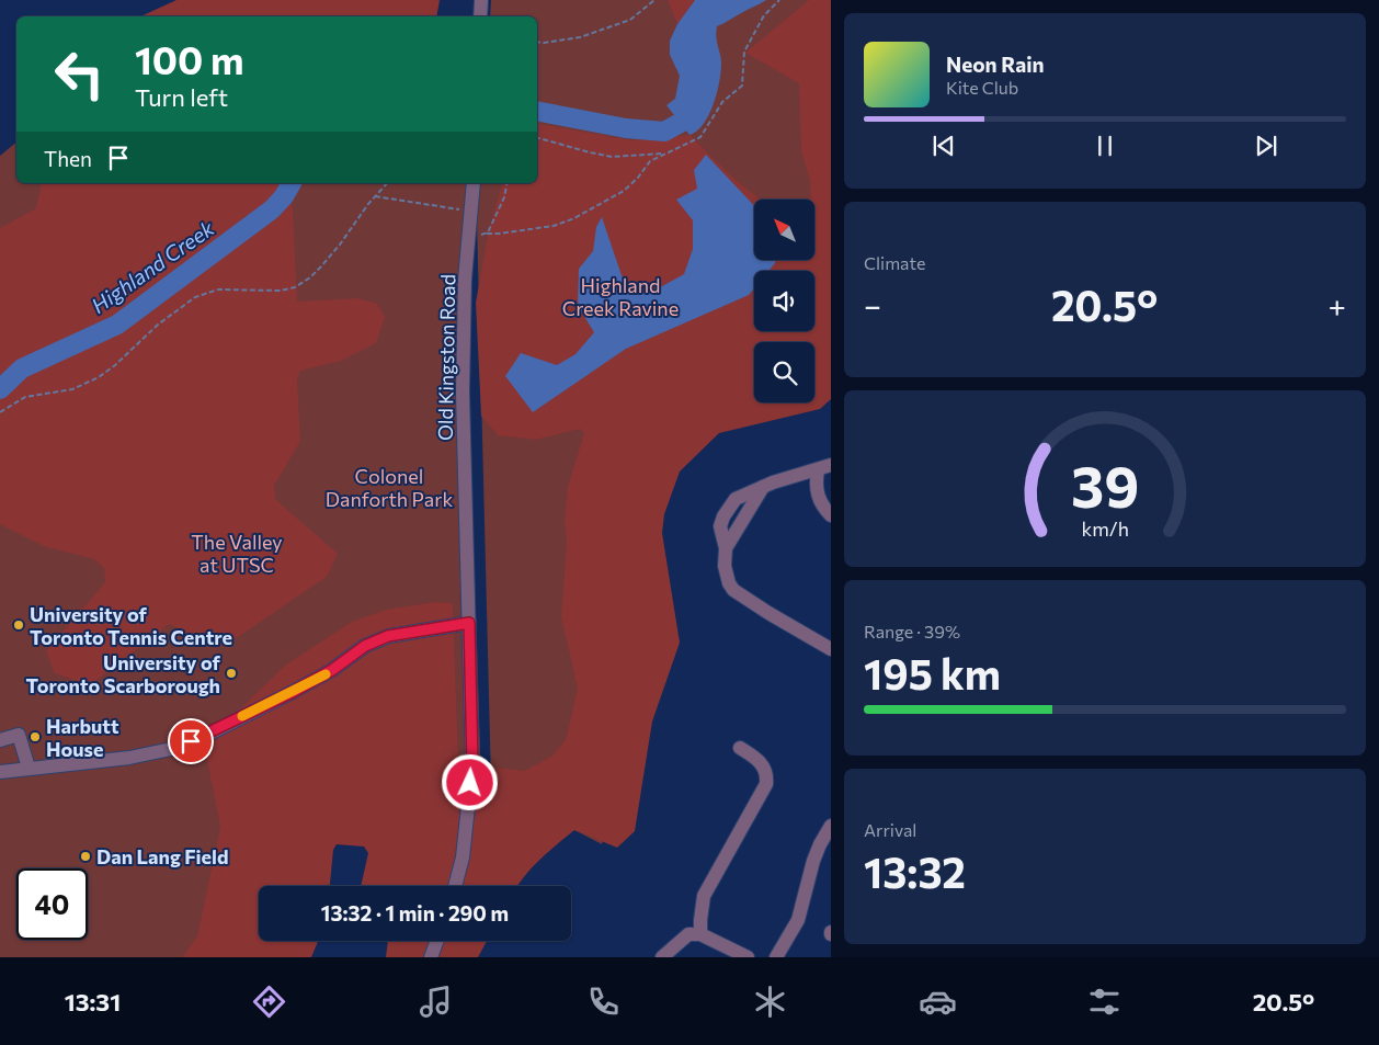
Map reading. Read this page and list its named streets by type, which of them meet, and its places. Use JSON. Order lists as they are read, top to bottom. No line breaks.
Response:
{"streets":{"street":["Old Kingston Road"]},"water":["Highland Creek"],"parks":["Highland Creek Ravine","Colonel Danforth Park","The Valley at UTSC"],"places":["University of Toronto Tennis Centre","University of Toronto Scarborough","Harbutt House","Dan Lang Field"],"north":"top left","page":{"turn":["100 m","Turn left"],"song":["Neon Rain","Kite Club"],"then":"Then","tile":["Climate",["Range · 39%","195 km"],["Arrival","13:32"]],"heat":["−","20.5°","+"],"limit":"40","trip":"13:32 · 1 min · 290 m","tabs":["13:31","20.5°"],"gauge":["39","km/h"]}}
